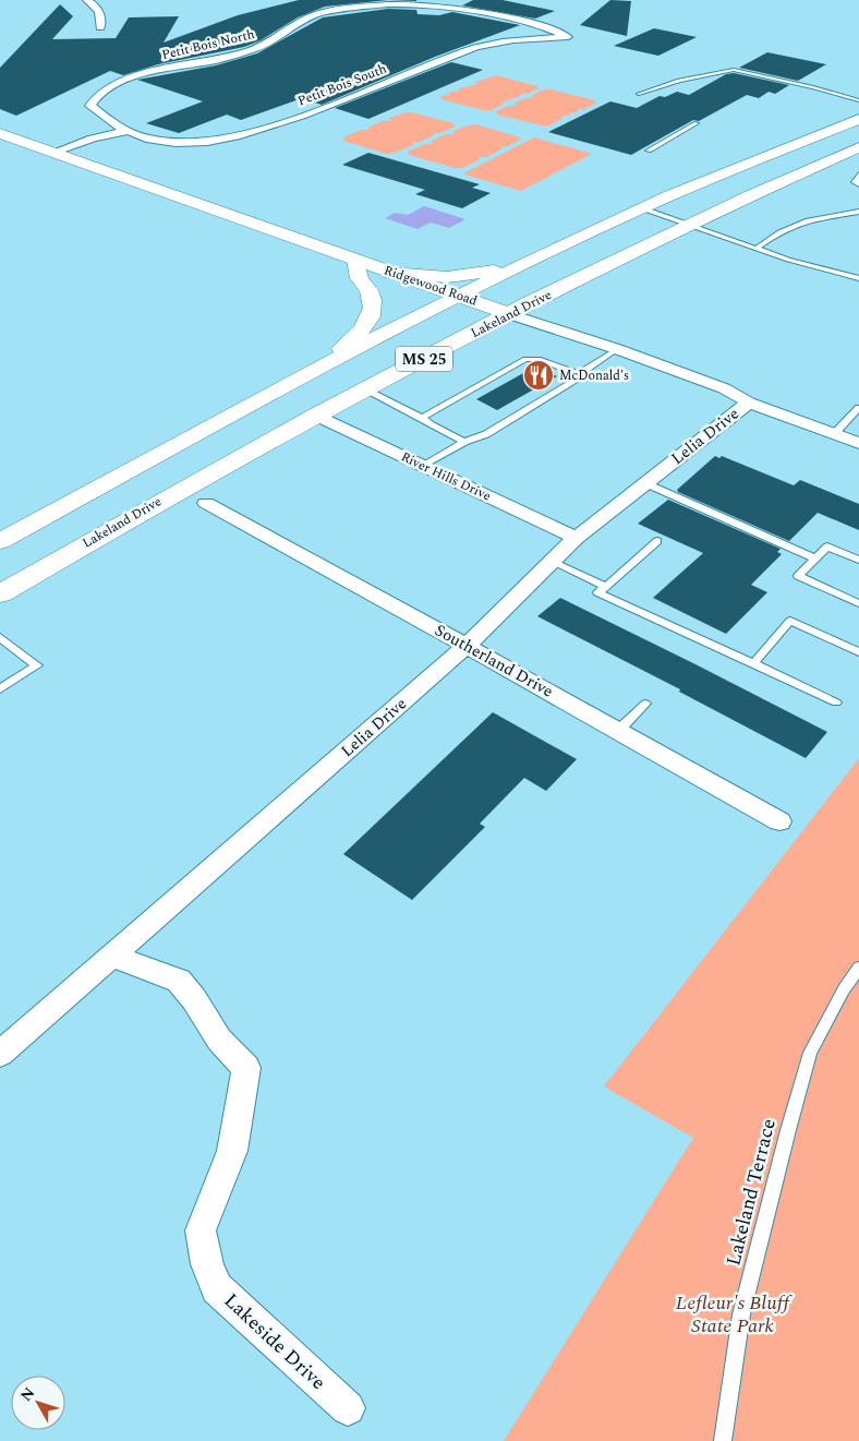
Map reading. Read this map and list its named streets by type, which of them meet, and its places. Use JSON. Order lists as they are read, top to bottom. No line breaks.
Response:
{"streets":{"main road":["Ridgewood Road","Lakeland Drive","MS 25"],"street":["Petit Bois North","Petit Bois South","Lelia Drive","River Hills Drive","Southerland Drive","Lakeside Drive"],"lane":["Lakeland Terrace"]},"crossings":[["Petit Bois North","Petit Bois South"],["Ridgewood Road","Lakeland Drive"],["Ridgewood Road","MS 25"],["Ridgewood Road","Lelia Drive"],["Lakeland Drive","River Hills Drive"],["Lelia Drive","River Hills Drive"],["Lelia Drive","Southerland Drive"],["Lelia Drive","Lakeside Drive"]],"parks":["Lefleur's Bluff State Park"],"places":{"restaurant":["McDonald's"]},"north":"top left"}
